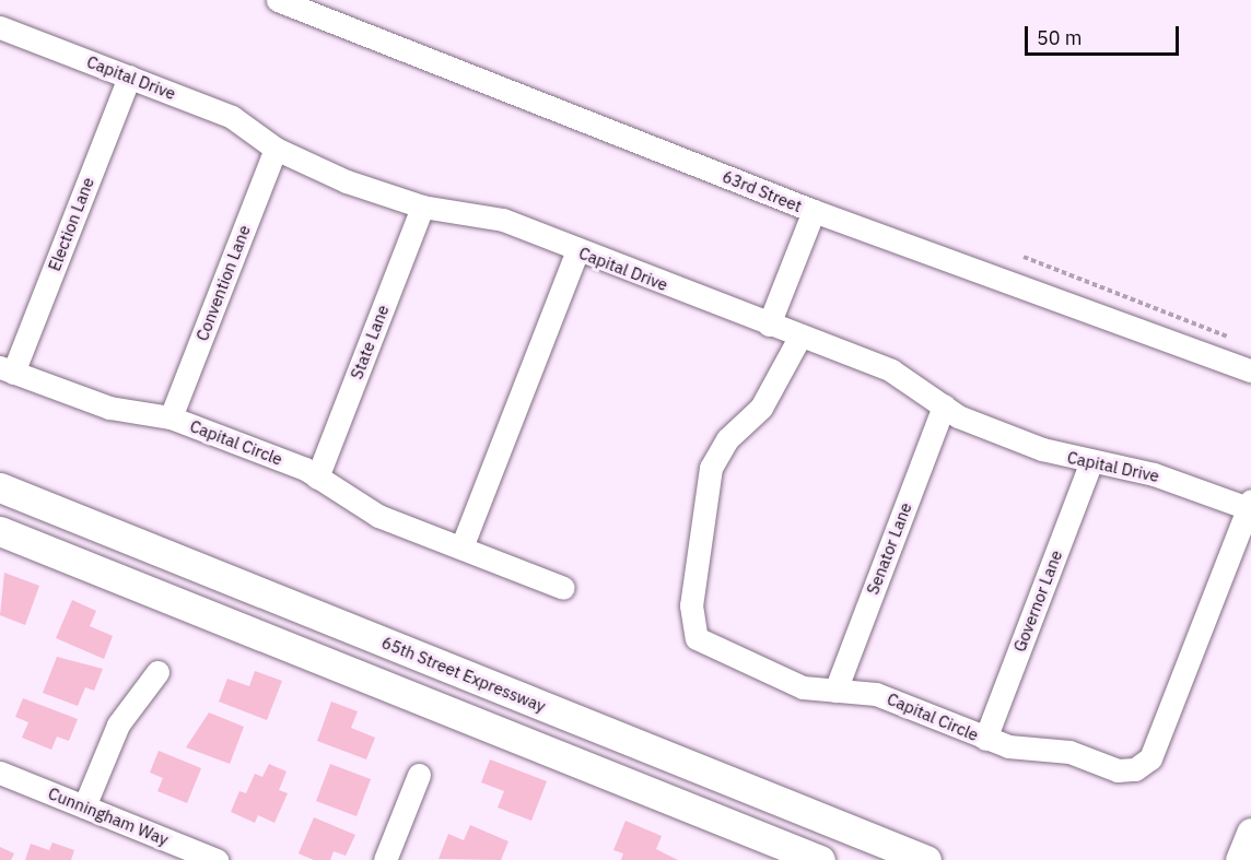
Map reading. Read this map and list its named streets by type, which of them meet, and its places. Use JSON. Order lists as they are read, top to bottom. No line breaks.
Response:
{"streets":{"main road":["65th Street Expressway"],"street":["Capital Drive","63rd Street","Election Lane","Convention Lane","State Lane","Capital Circle","Senator Lane","Governor Lane","Cunningham Way"]},"crossings":[["Capital Drive","Election Lane"],["Capital Drive","Convention Lane"],["Capital Drive","State Lane"],["Capital Drive","Capital Circle"],["Capital Drive","Senator Lane"],["Capital Drive","Governor Lane"],["Election Lane","Capital Circle"],["Convention Lane","Capital Circle"],["State Lane","Capital Circle"],["Capital Circle","Senator Lane"],["Capital Circle","Governor Lane"]],"scale_bar":"50 m"}
